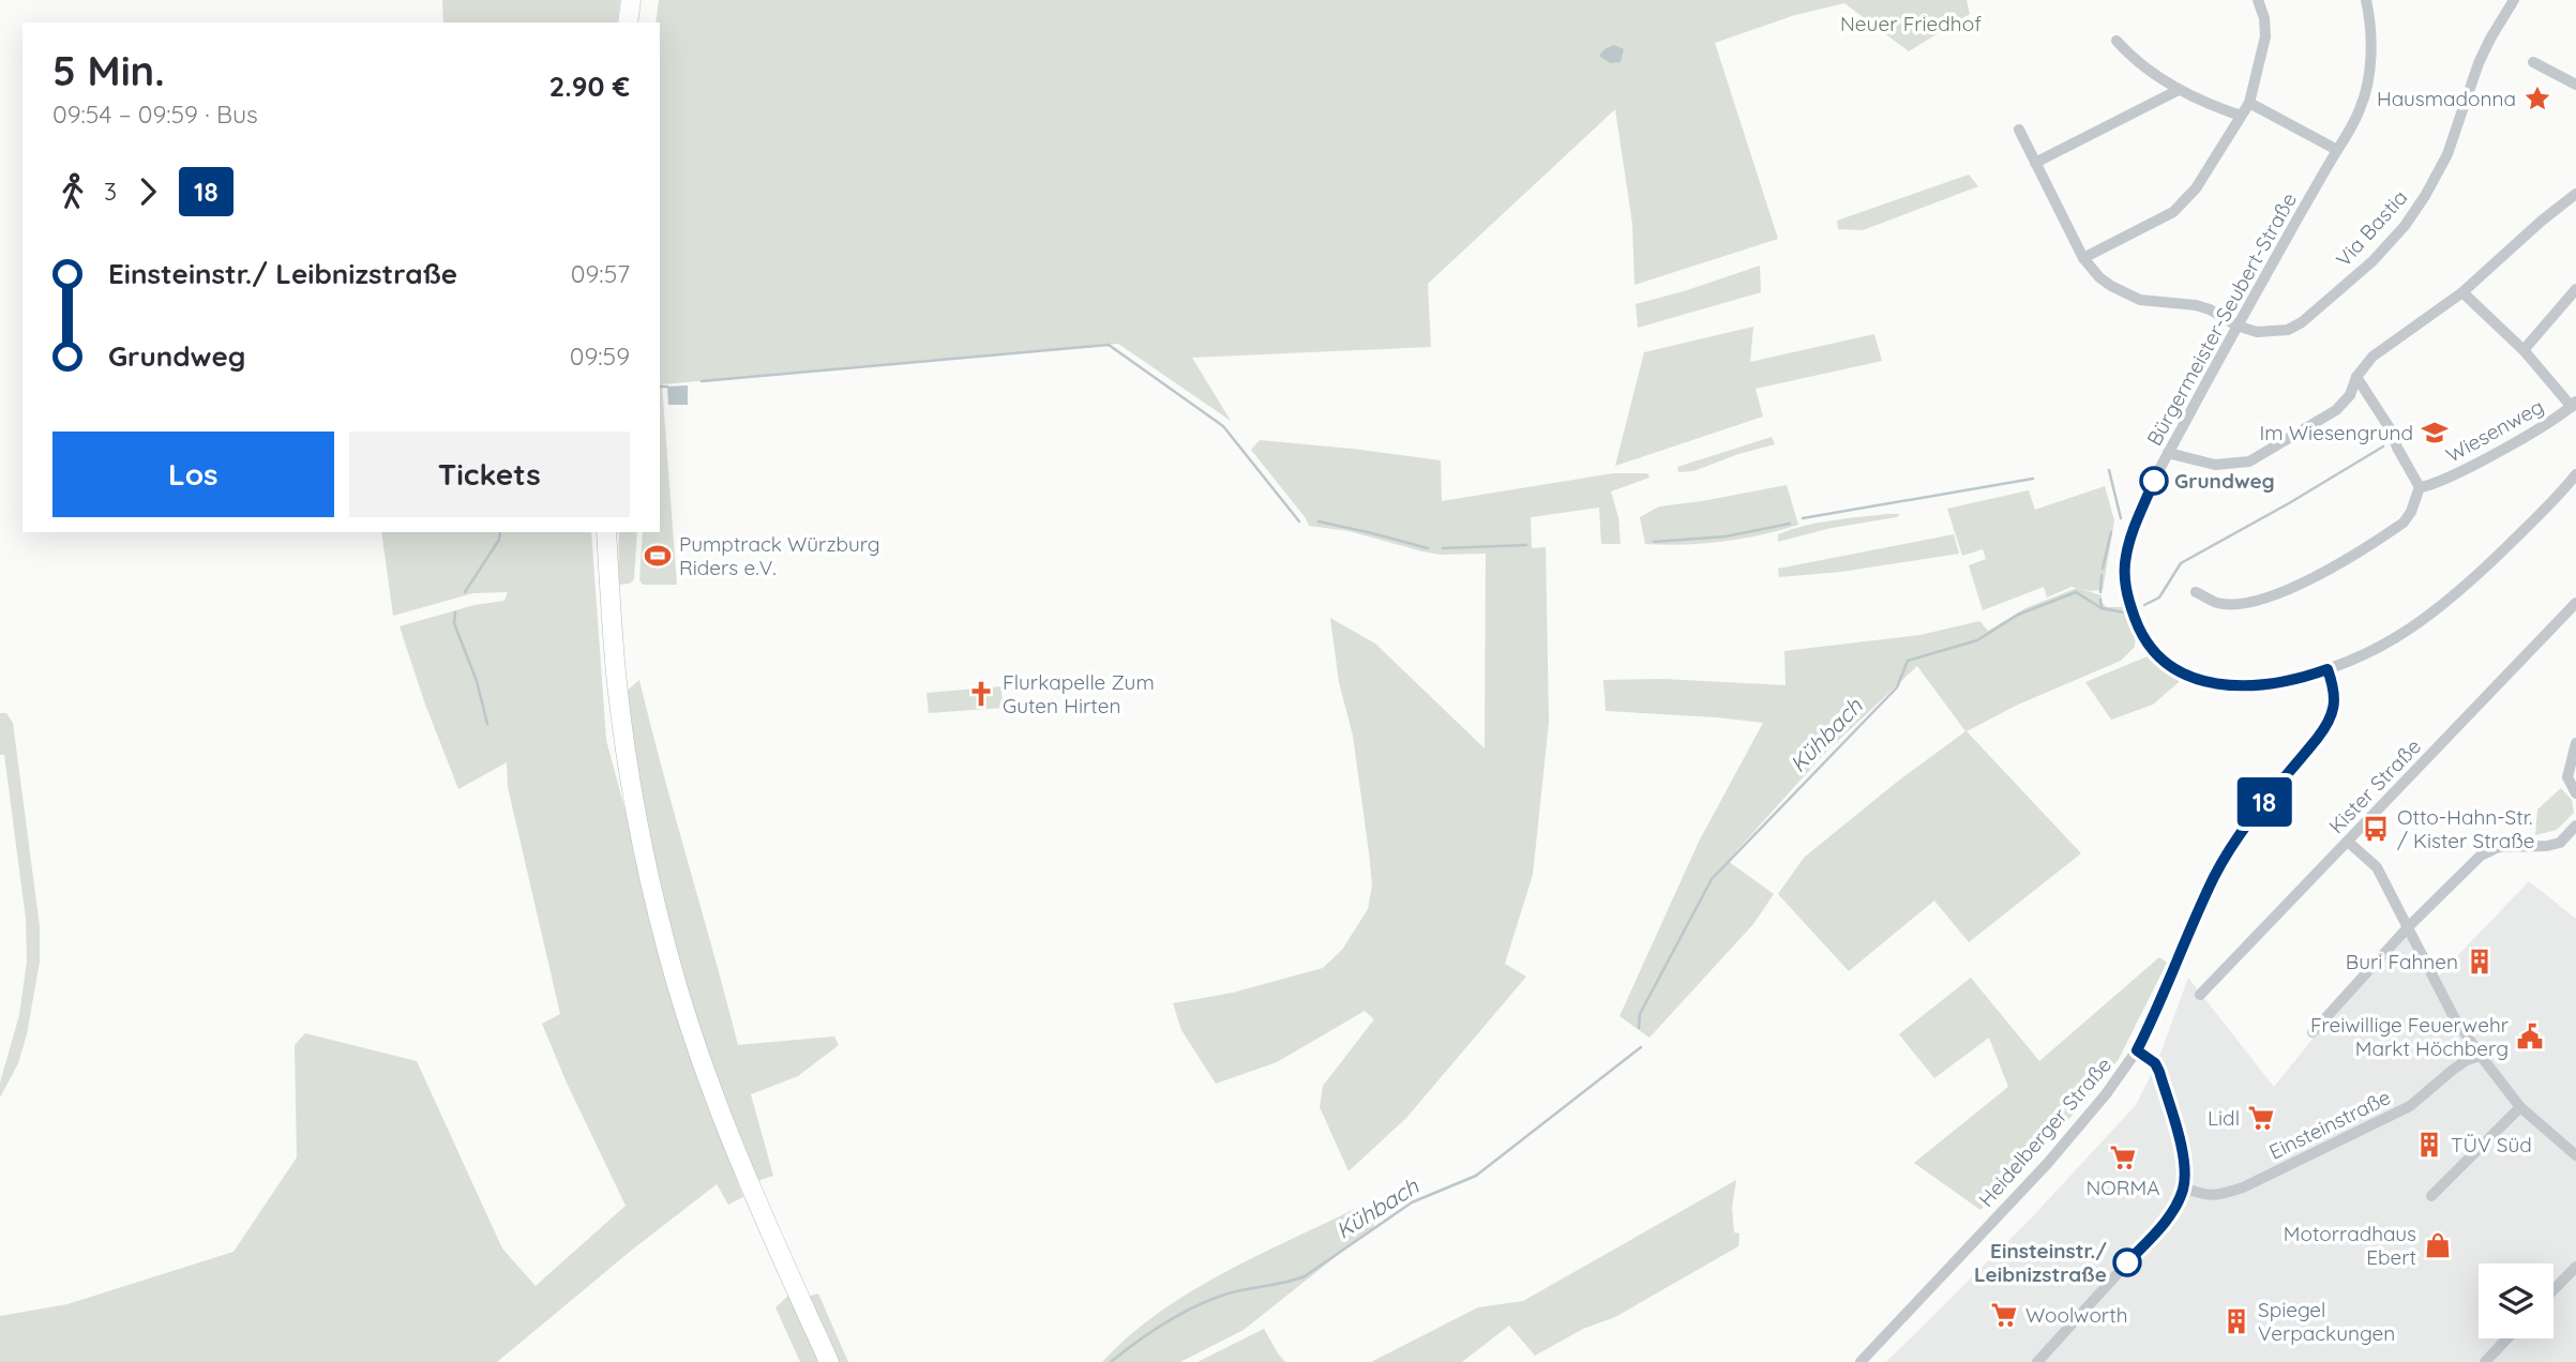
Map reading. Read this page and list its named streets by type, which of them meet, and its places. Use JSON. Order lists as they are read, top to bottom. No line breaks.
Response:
{"streets":{"street":["Via Bastia","Bürgermeister-Seubert-Straße","Wiesenweg","Kister Straße","Einsteinstraße","Heidelberger Straße"]},"crossings":[["Via Bastia","Bürgermeister-Seubert-Straße"],["Bürgermeister-Seubert-Straße","Heidelberger Straße"]],"water":["Kühbach"],"parks":["Neuer Friedhof"],"places":{"place":["Hausmadonna"],"school or university":["Im Wiesengrund"],"other":["Grundweg","Einsteinstr./ Leibnizstraße"],"sports":["Pumptrack Würzburg Riders e.V."],"church":["Flurkapelle Zum Guten Hirten"],"bus stop":["Otto-Hahn-Str. / Kister Straße"],"building":["Buri Fahnen","TÜV Süd","Spiegel Verpackungen"],"public building":["Freiwillige Feuerwehr Markt Höchberg"],"supermarket":["Lidl","NORMA","Woolworth"],"shop":["Motorradhaus Ebert"]},"lines":["bus line 18"],"page":{"on_map":"18","heading":["5 Min.","09:54 – 09:59 · Bus","2.90 €"],"legs":["3","18"],"list":[{"name":"Einsteinstr./ Leibnizstraße","value":"09:57"},{"name":"Grundweg","value":"09:59"}],"buttons":["Los","Tickets"]}}
